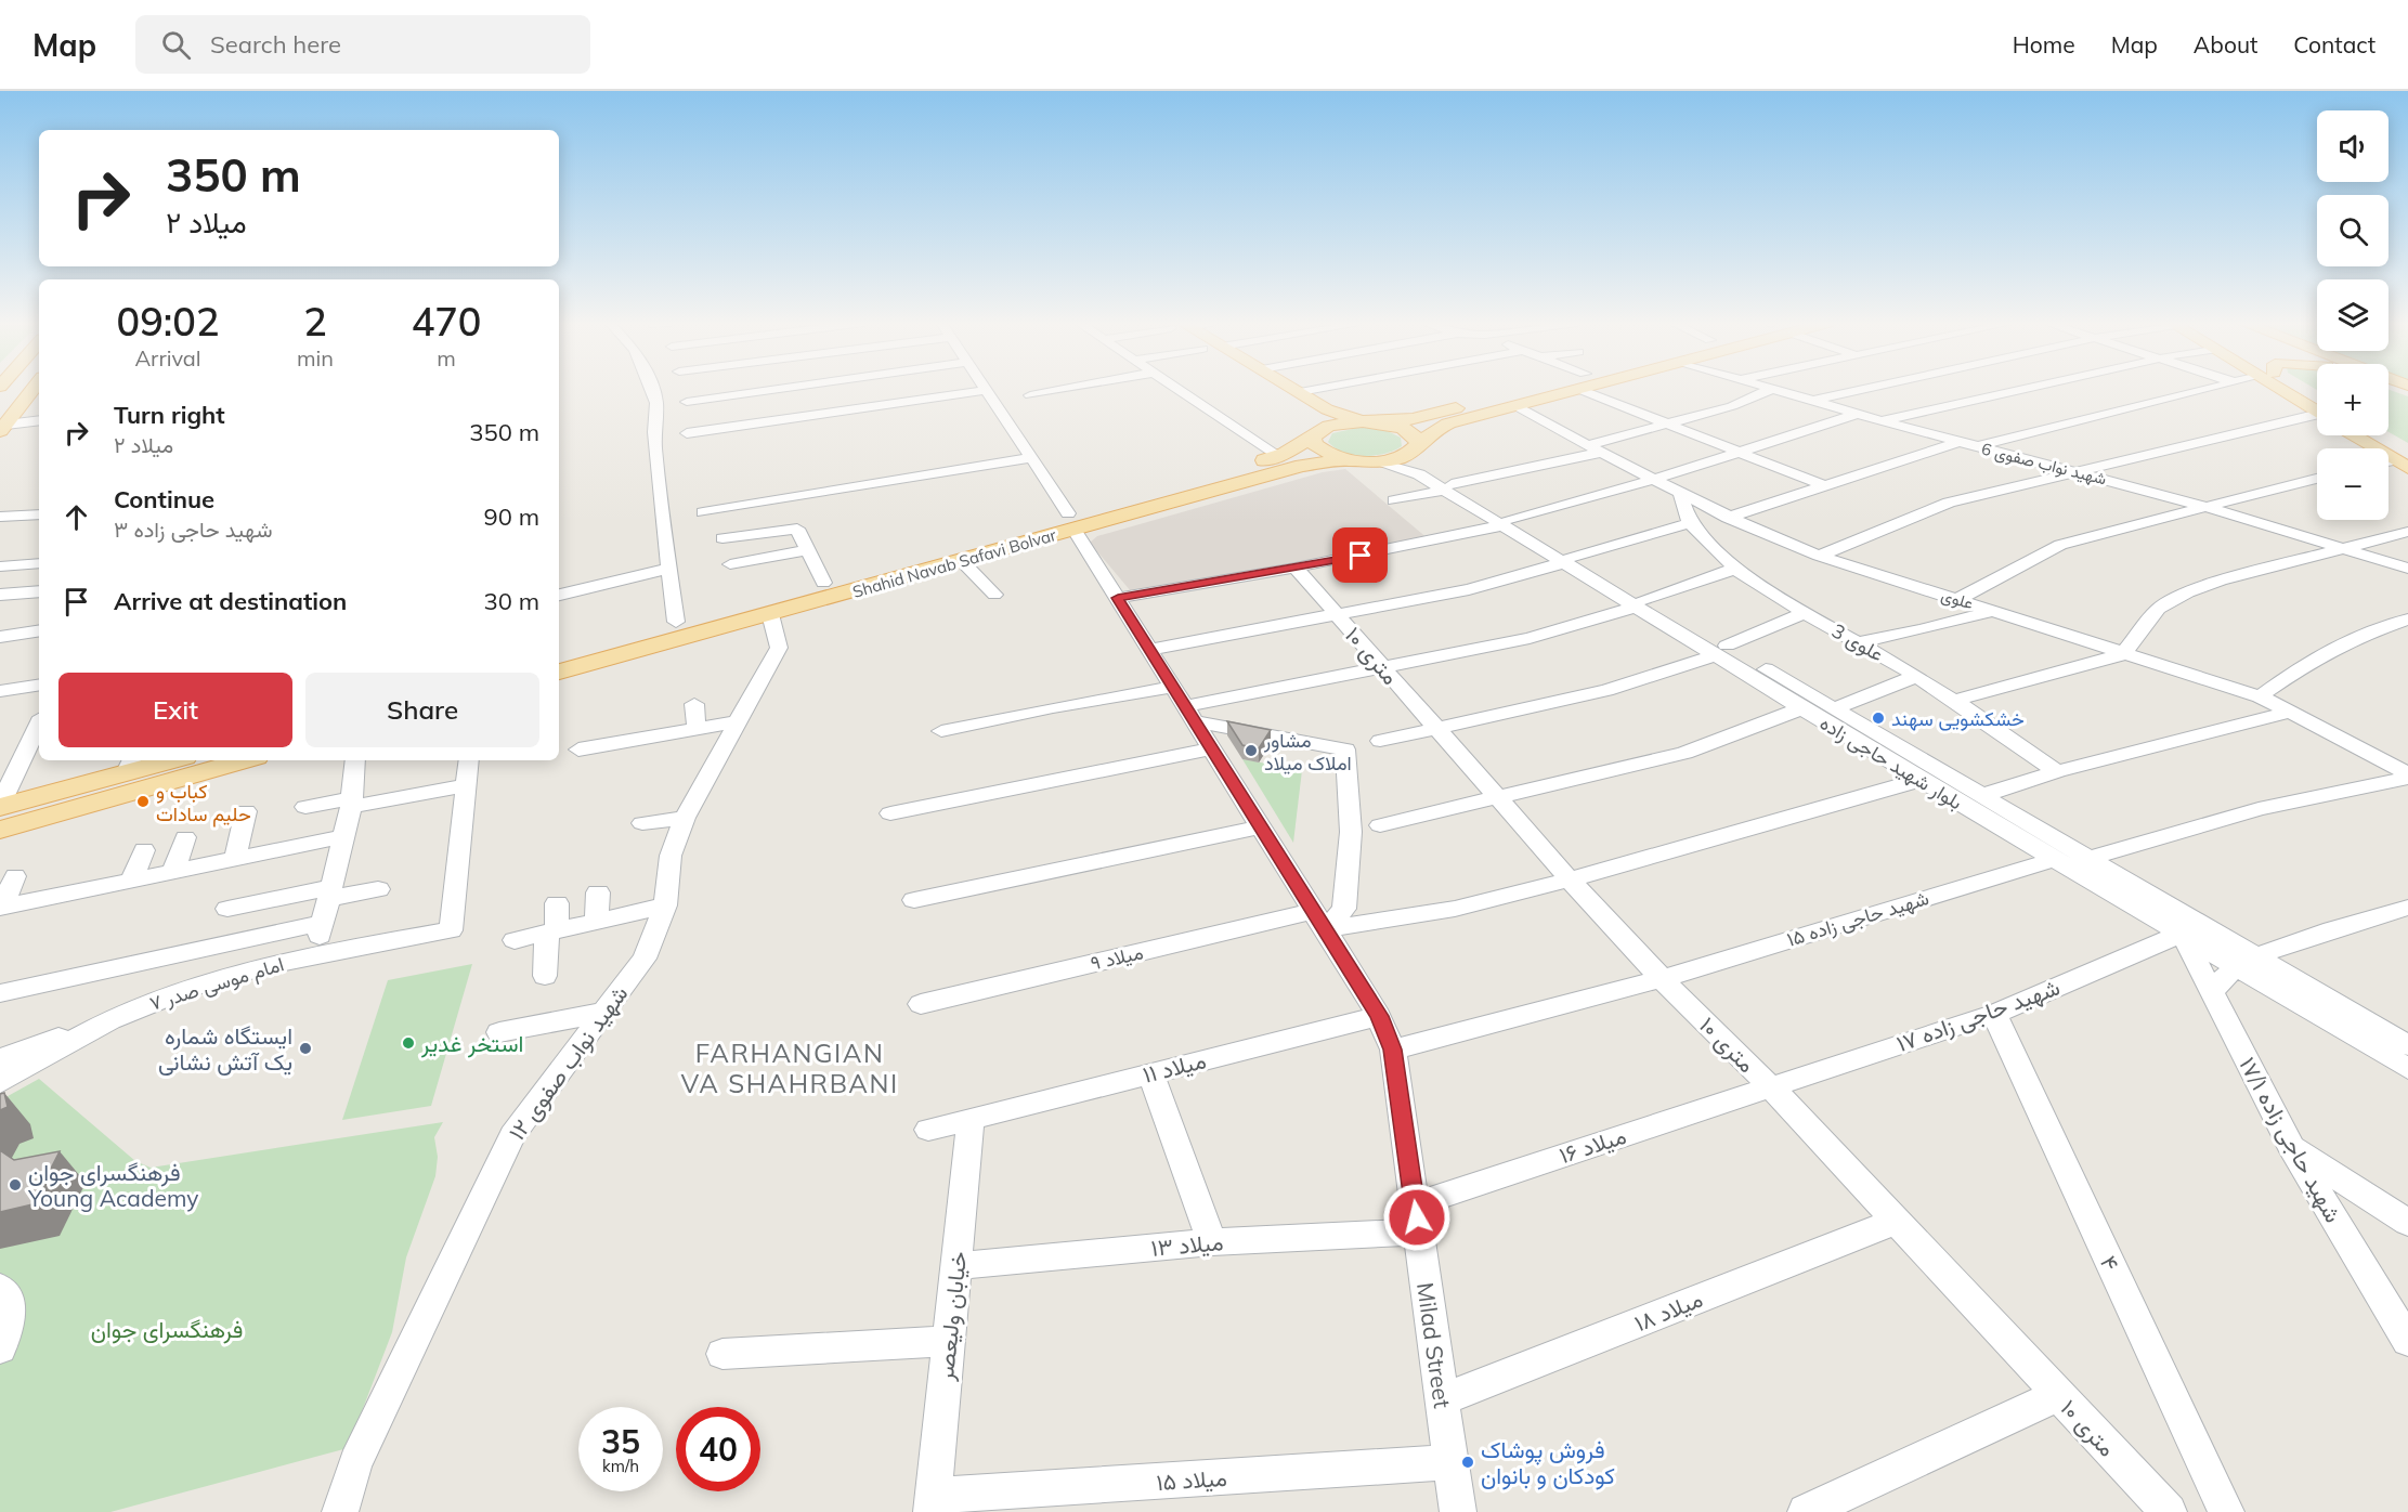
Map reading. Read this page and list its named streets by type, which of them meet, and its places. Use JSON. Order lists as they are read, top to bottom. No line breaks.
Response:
{"streets":{"main road":["Shahid Navab Safavi Bolvar"],"street":["شهید نواب صفوی 6","علوی","علوی 3","۱۰ متری","بلوار شهید حاجی زاده","شهید حاجی زاده ۱۵","میلاد ۹","امام موسی صدر ۷","شهید حاجی زاده ۱۷","شهید نواب صفوی ۱۲","میلاد ۱۱","شهید حاجی زاده ۱۷/۱","میلاد ۱۶","میلاد ۱۳","۴","میلاد ۱۸","خیابان ولیعصر","Milad Street","میلاد ۱۵"]},"crossings":[["Shahid Navab Safavi Bolvar","بلوار شهید حاجی زاده"],["Shahid Navab Safavi Bolvar","شهید نواب صفوی ۱۲"],["Shahid Navab Safavi Bolvar","Milad Street"],["علوی","علوی 3"],["۱۰ متری","شهید حاجی زاده ۱۵"],["۱۰ متری","میلاد ۹"],["۱۰ متری","شهید حاجی زاده ۱۷"],["۱۰ متری","میلاد ۱۶"],["۱۰ متری","میلاد ۱۸"],["بلوار شهید حاجی زاده","شهید حاجی زاده ۱۵"],["بلوار شهید حاجی زاده","میلاد ۹"],["بلوار شهید حاجی زاده","شهید حاجی زاده ۱۷"],["بلوار شهید حاجی زاده","شهید حاجی زاده ۱۷/۱"],["شهید حاجی زاده ۱۵","Milad Street"],["میلاد ۹","Milad Street"],["شهید حاجی زاده ۱۷","شهید حاجی زاده ۱۷/۱"],["شهید حاجی زاده ۱۷","میلاد ۱۶"],["شهید حاجی زاده ۱۷","۴"],["میلاد ۱۱","خیابان ولیعصر"],["میلاد ۱۱","Milad Street"],["میلاد ۱۶","میلاد ۱۳"],["میلاد ۱۶","Milad Street"],["میلاد ۱۳","خیابان ولیعصر"],["میلاد ۱۳","Milad Street"],["میلاد ۱۸","Milad Street"],["خیابان ولیعصر","میلاد ۱۵"],["Milad Street","میلاد ۱۵"]],"districts":["FARHANGIAN VA SHAHRBANI"],"parks":["فرهنگسرای جوان"],"places":["خشکشویی سهند","مشاور املاک میلاد","کباب و حلیم سادات","استخر غدیر","ایستگاه شماره یک آتش نشانی","فرهنگسرای جوان Young Academy","فروش پوشاک کودکان و بانوان"],"page":{"header":"Map","search":"Search here","nav":["Home","Map","About","Contact"],"map_buttons":["+","−"],"turn":["350 m","میلاد ۲"],"eta":["09:02","Arrival","2","min","470","m"],"list":[{"name":"Turn right","note":"میلاد ۲","value":"350 m"},{"name":"Continue","note":"شهید حاجی زاده ۳","value":"90 m"},{"name":"Arrive at destination","value":"30 m"}],"buttons":["Exit","Share"],"speed":"35 km/h","limit":"40"}}
